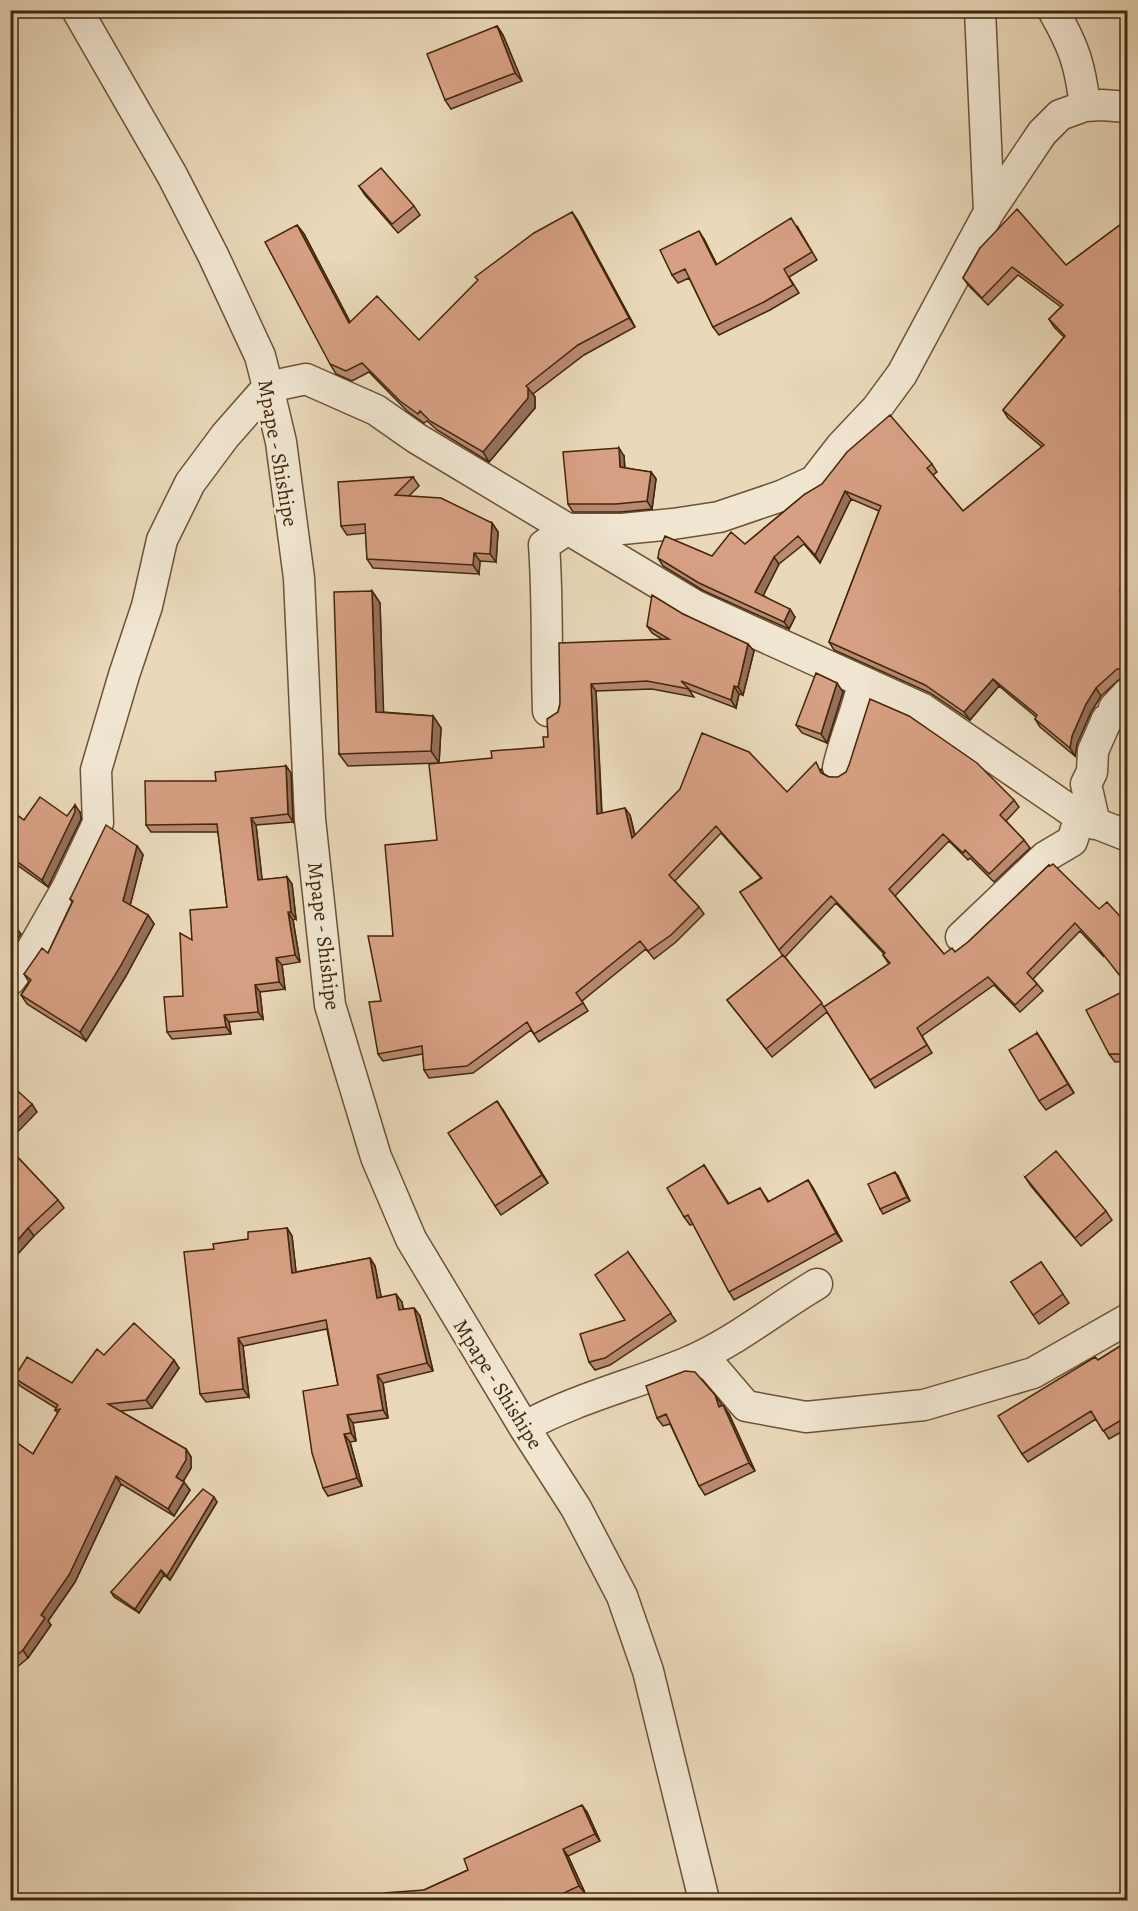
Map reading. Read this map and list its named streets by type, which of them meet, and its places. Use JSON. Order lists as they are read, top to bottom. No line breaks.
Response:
{"streets":{"street":["Mpape - Shishipe"]}}
